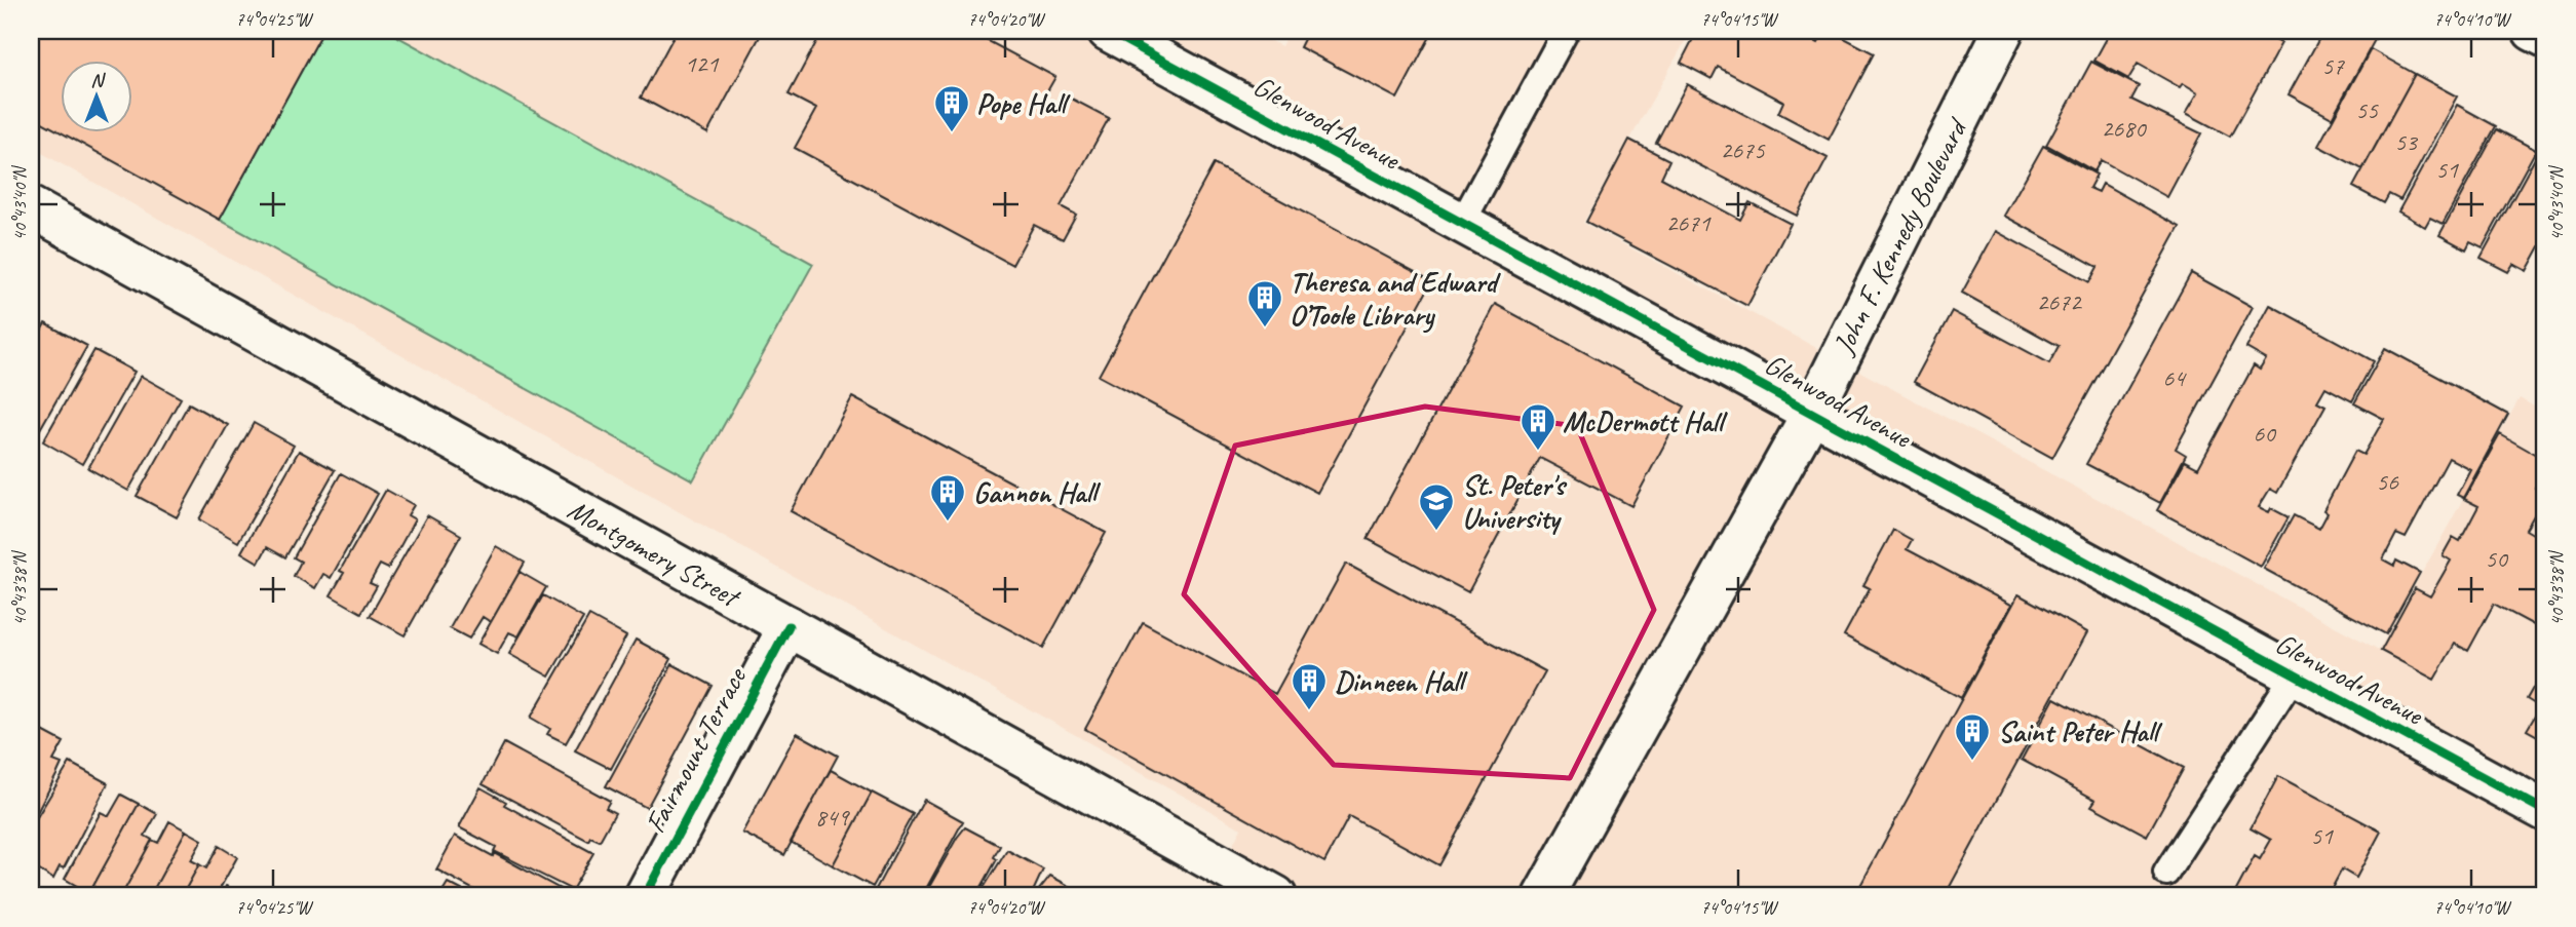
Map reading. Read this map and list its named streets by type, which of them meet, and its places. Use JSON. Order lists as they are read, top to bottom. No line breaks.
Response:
{"streets":{"main road":["Glenwood Avenue","John F. Kennedy Boulevard","Montgomery Street","Fairmount Terrace"]},"crossings":[["Glenwood Avenue","John F. Kennedy Boulevard"],["Montgomery Street","Fairmount Terrace"]],"places":{"building":["Pope Hall","Theresa and Edward O’Toole Library","McDermott Hall","Gannon Hall","Dinneen Hall","Saint Peter Hall"],"school or university":["St. Peter's University"]},"house_numbers":["121","57","55","2680","53","2675","51","2671","2672","64","60","56","50","849","51"],"north":"top","coordinates":["74°04'25\"W","74°04'20\"W","74°04'15\"W","74°04'10\"W","40°43'40\"N","40°43'38\"N"]}
